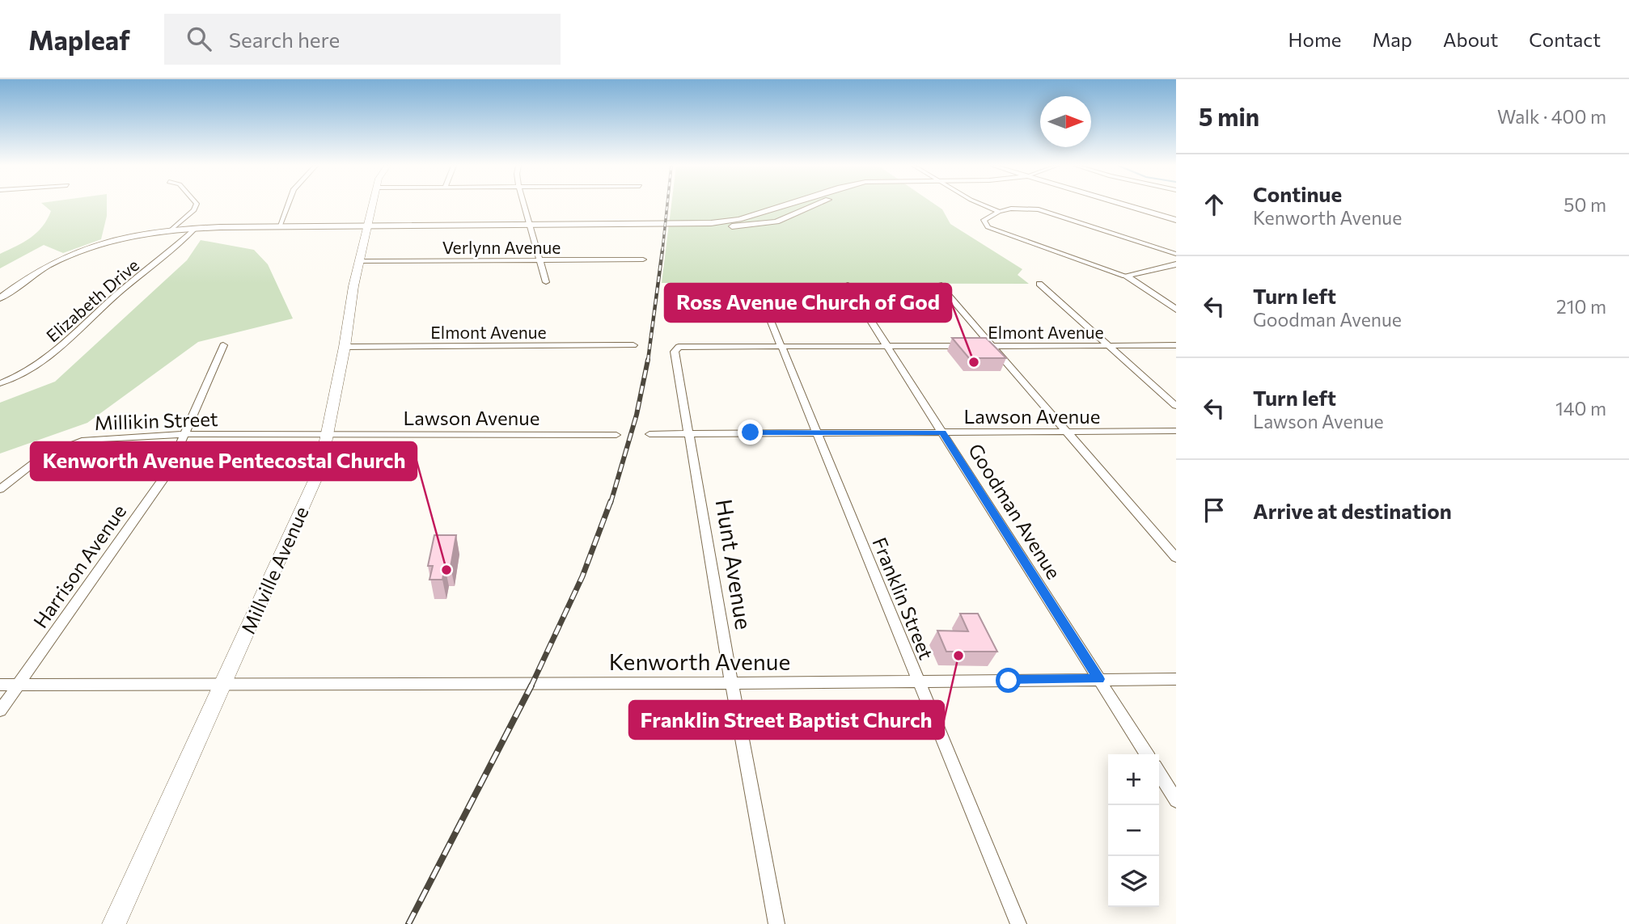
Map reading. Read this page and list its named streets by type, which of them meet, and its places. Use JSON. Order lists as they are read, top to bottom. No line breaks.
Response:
{"streets":{"main road":["Millville Avenue"],"street":["Verlynn Avenue","Elizabeth Drive","Elmont Avenue","Lawson Avenue","Millikin Street","Goodman Avenue","Hunt Avenue","Harrison Avenue","Franklin Street","Kenworth Avenue"]},"crossings":[["Verlynn Avenue","Millville Avenue"],["Elmont Avenue","Goodman Avenue"],["Elmont Avenue","Hunt Avenue"],["Elmont Avenue","Millville Avenue"],["Elmont Avenue","Franklin Street"],["Lawson Avenue","Millikin Street"],["Lawson Avenue","Goodman Avenue"],["Lawson Avenue","Hunt Avenue"],["Lawson Avenue","Millville Avenue"],["Lawson Avenue","Franklin Street"],["Millikin Street","Harrison Avenue"],["Millikin Street","Millville Avenue"],["Goodman Avenue","Kenworth Avenue"],["Hunt Avenue","Kenworth Avenue"],["Harrison Avenue","Kenworth Avenue"],["Millville Avenue","Kenworth Avenue"],["Franklin Street","Kenworth Avenue"]],"places":["Ross Avenue Church of God","Kenworth Avenue Pentecostal Church","Franklin Street Baptist Church"],"north":"right","page":{"header":"Mapleaf","search":"Search here","nav":["Home","Map","About","Contact"],"heading":["5 min","Walk · 400 m"],"list":[["Continue","Kenworth Avenue","50 m"],["Turn left","Goodman Avenue","210 m"],["Turn left","Lawson Avenue","140 m"],"Arrive at destination"],"map_buttons":["+","−"]}}
